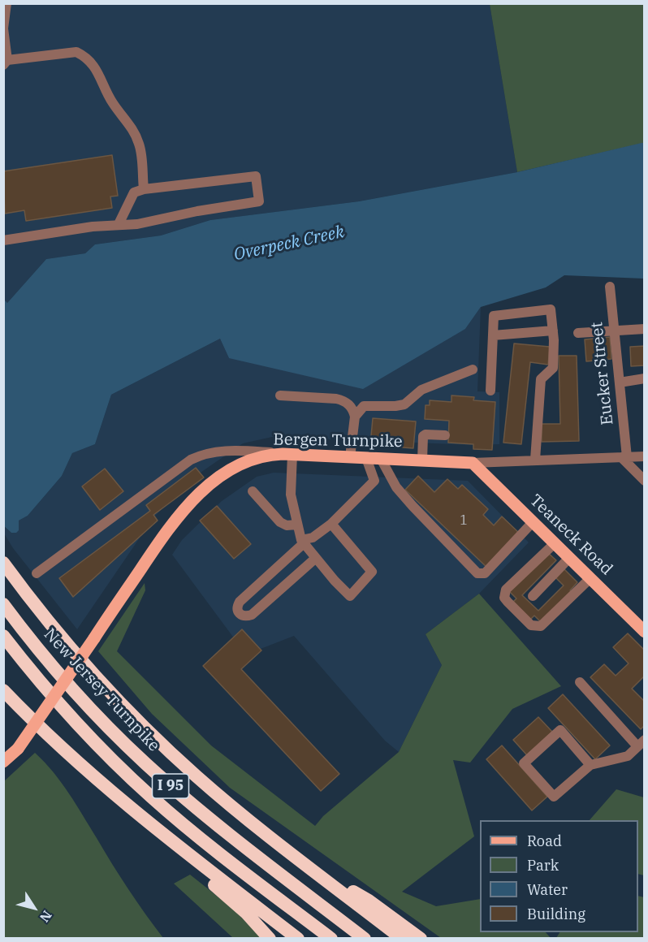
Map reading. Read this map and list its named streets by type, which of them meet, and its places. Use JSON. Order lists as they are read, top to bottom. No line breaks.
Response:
{"streets":{"highway":["New Jersey Turnpike","I 95"],"main road":["Bergen Turnpike","Teaneck Road"],"street":["Eucker Street"]},"crossings":[["Eucker Street","Bergen Turnpike"],["Bergen Turnpike","Teaneck Road"]],"water":["Overpeck Creek"],"house_numbers":["1"],"legend":["Road","Park","Water","Building"],"north":"bottom right"}
